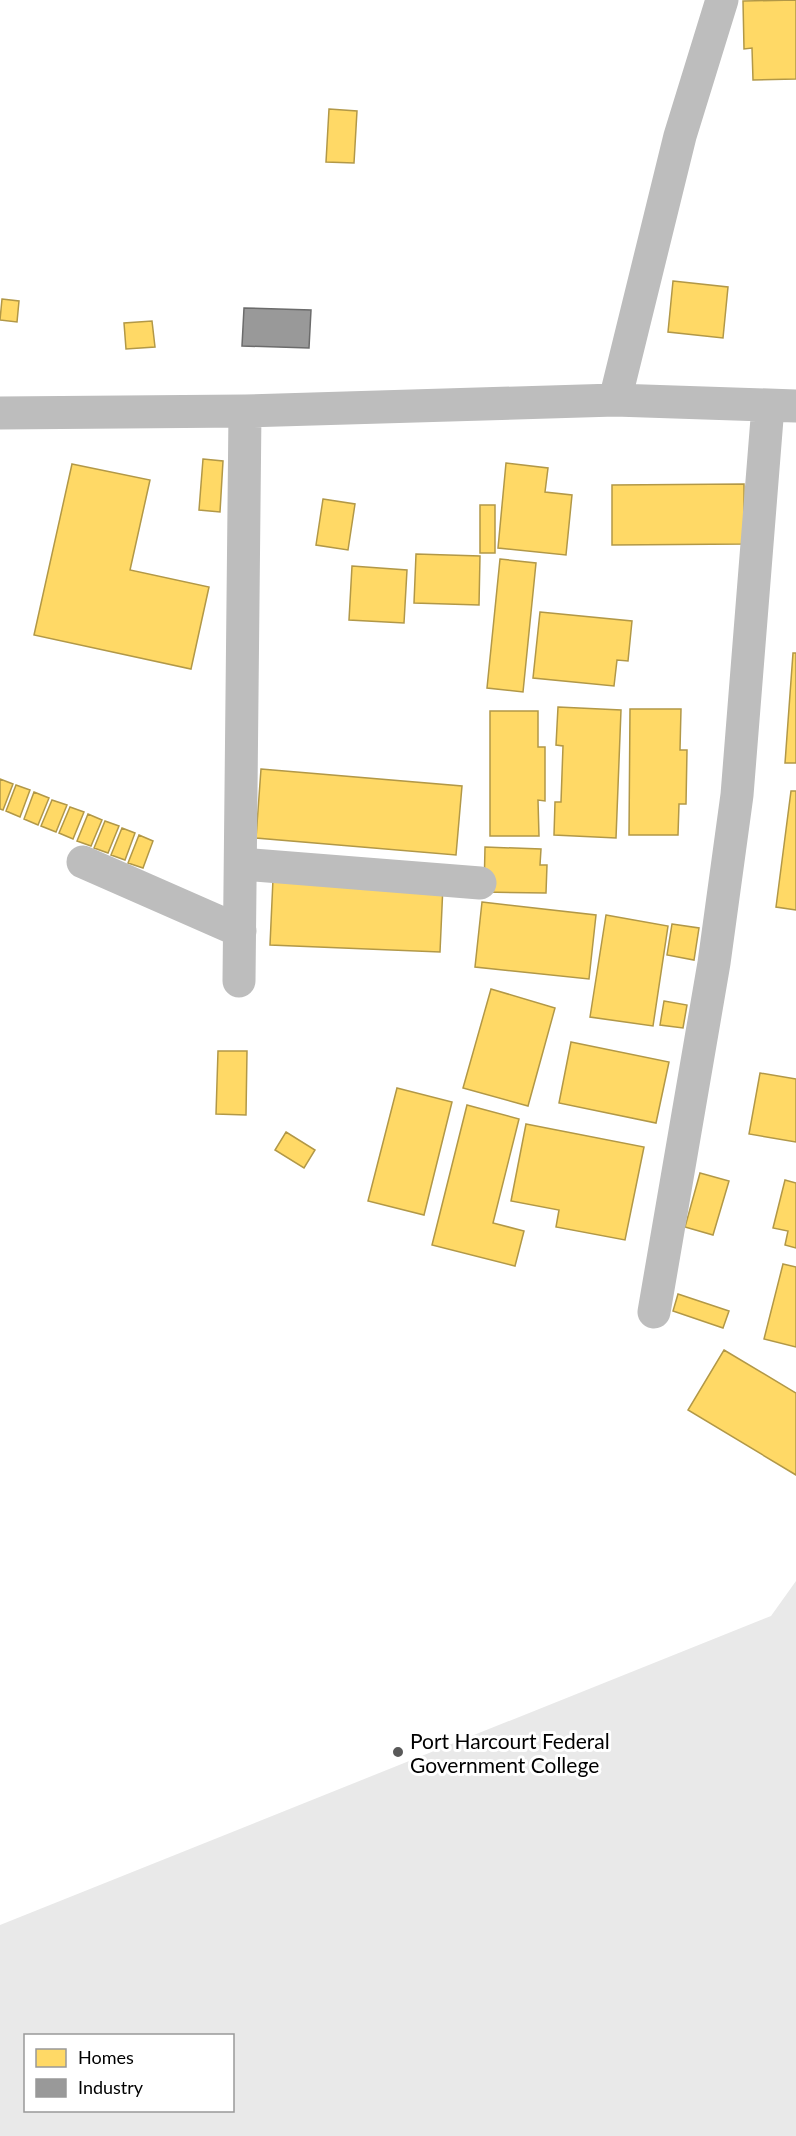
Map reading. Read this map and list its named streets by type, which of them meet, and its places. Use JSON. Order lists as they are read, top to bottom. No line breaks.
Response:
{"places":["Port Harcourt Federal Government College"],"legend":["Homes","Industry"]}
